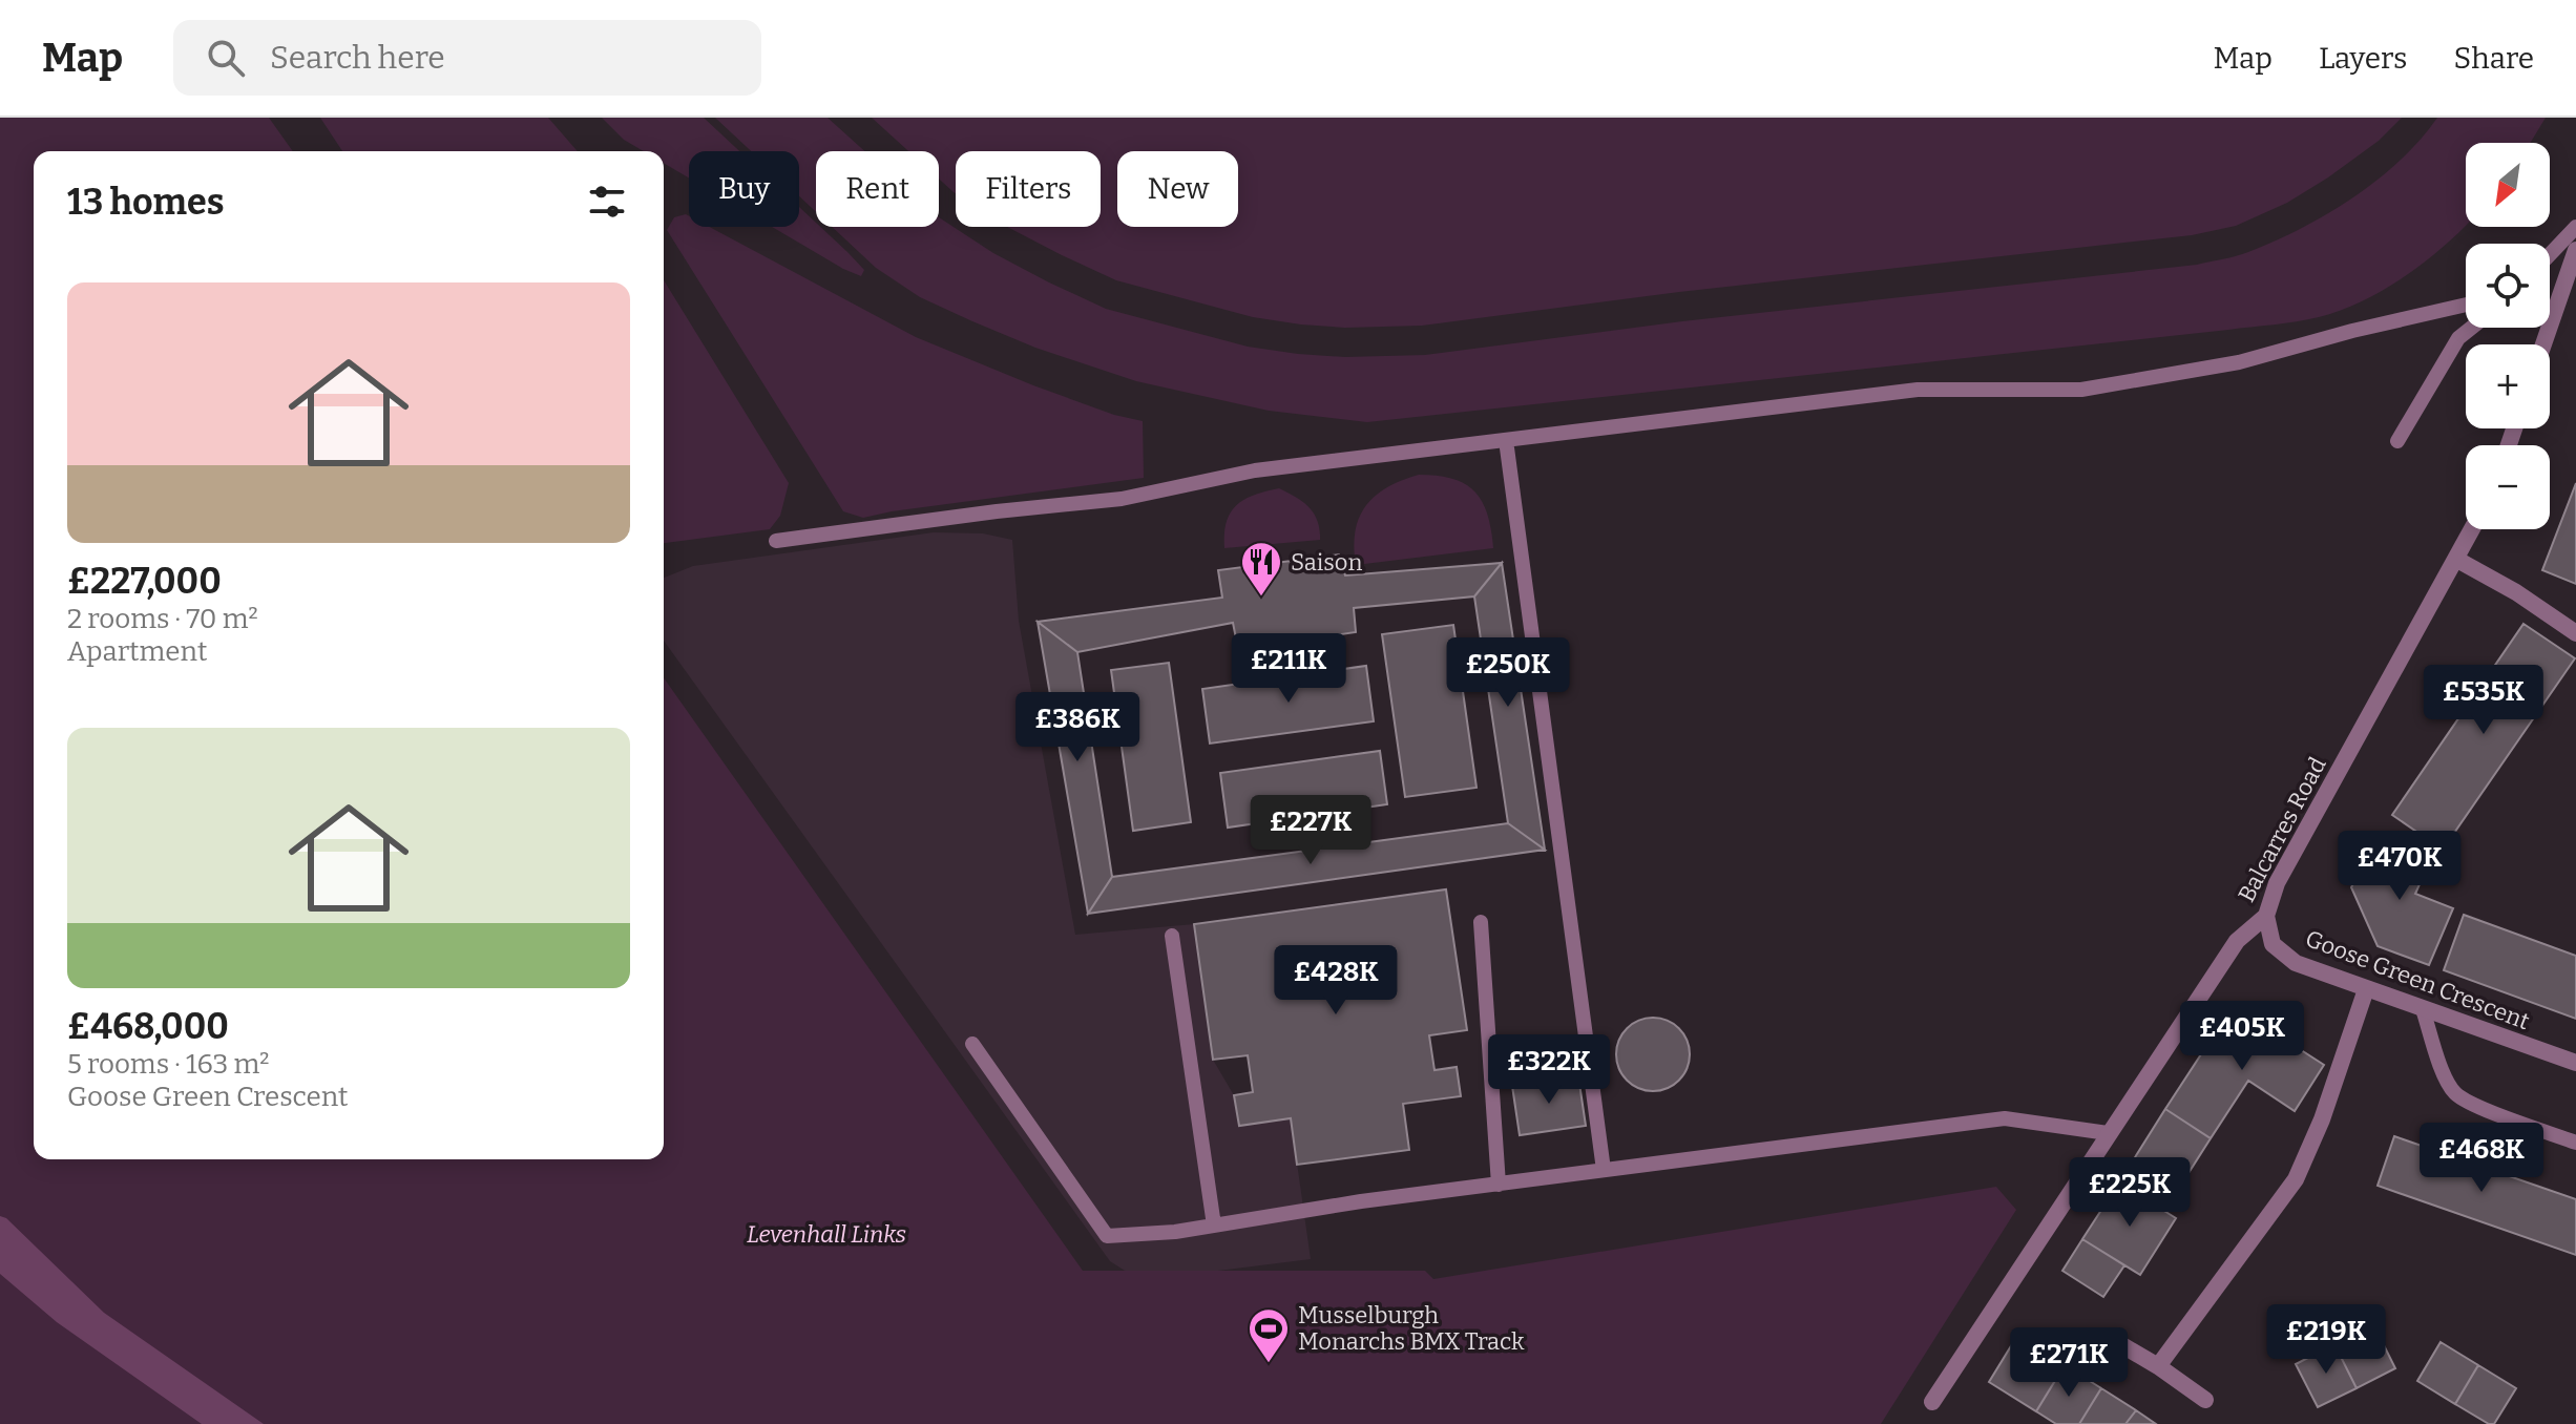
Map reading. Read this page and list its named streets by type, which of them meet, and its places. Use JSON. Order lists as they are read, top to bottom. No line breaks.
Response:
{"streets":{"street":["Balcarres Road","Goose Green Crescent"]},"crossings":[["Balcarres Road","Goose Green Crescent"]],"parks":["Levenhall Links"],"places":{"restaurant":["Saison"],"sports":["Musselburgh Monarchs BMX Track"]},"north":"bottom left","page":{"header":"Map","search":"Search here","nav":["Map","Layers","Share"],"map_buttons":["+","−"],"chip":["Buy","Rent","Filters","New"],"heading":"13 homes","list":[{"name":"£227,000","note":"2 rooms · 70 m² · Apartment"},{"name":"£468,000","note":"5 rooms · 163 m² · Goose Green Crescent"}],"price":["£211K","£250K","£535K","£386K","£227K","£470K","£428K","£405K","£322K","£468K","£225K","£219K","£271K"]}}
